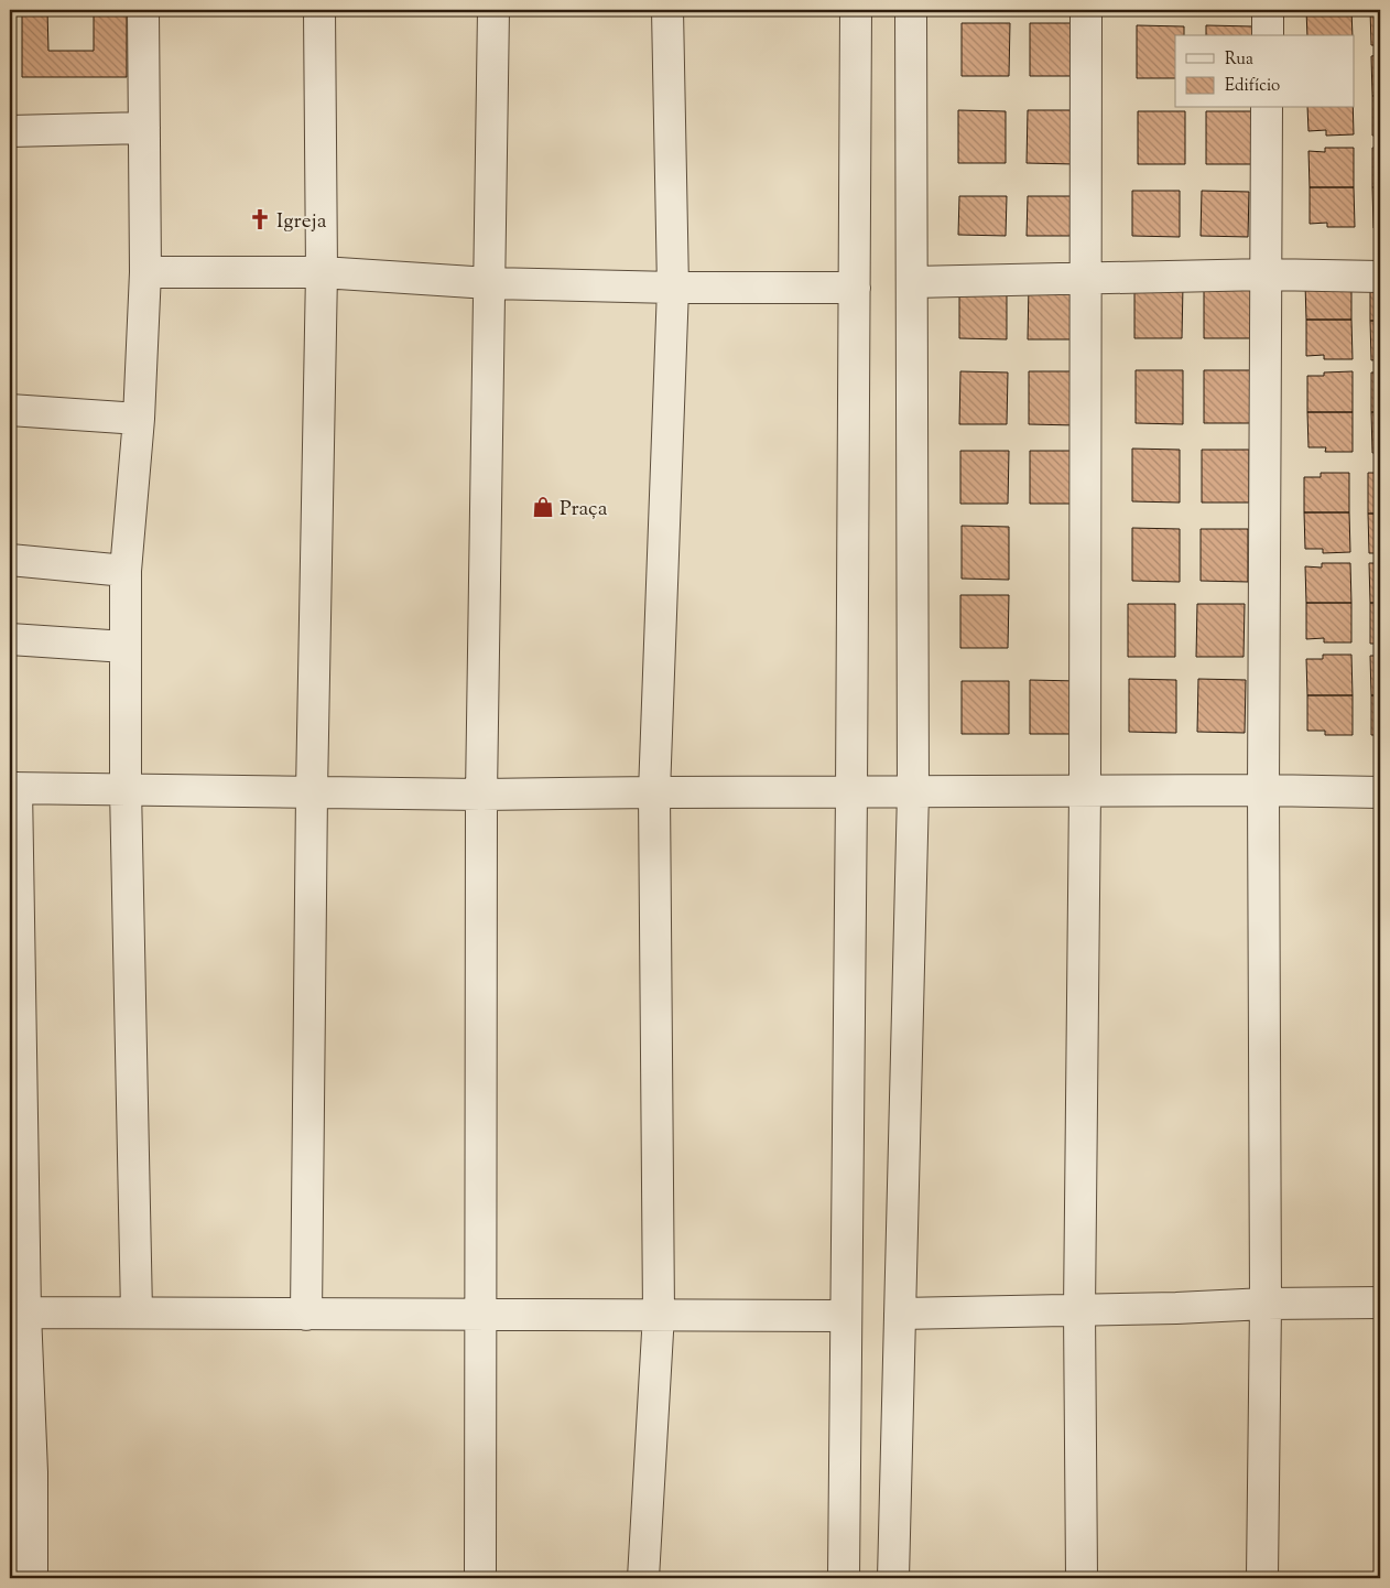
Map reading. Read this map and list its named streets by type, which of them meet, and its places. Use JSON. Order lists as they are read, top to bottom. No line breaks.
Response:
{"places":{"church":["Igreja"],"shop":["Praça"]},"legend":["Rua","Edifício"]}
